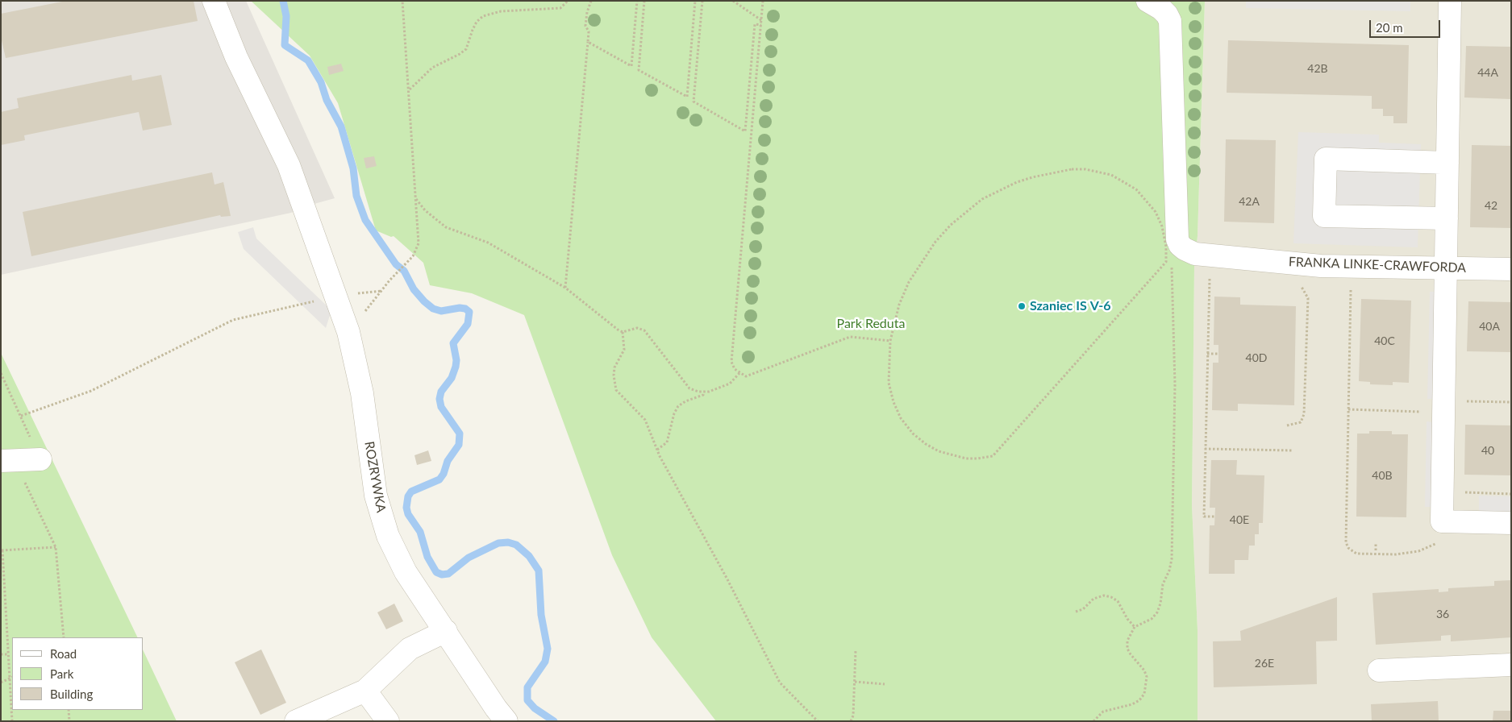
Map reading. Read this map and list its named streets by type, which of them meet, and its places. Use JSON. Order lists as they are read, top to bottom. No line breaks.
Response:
{"streets":{"street":["FRANKA LINKE-CRAWFORDA","ROZRYWKA"]},"parks":["Park Reduta"],"places":["Szaniec IS V-6"],"house_numbers":["42B","44A","42A","42","40A","40C","40D","40","40B","40E","36","26E"],"legend":["Road","Park","Building"],"scale_bar":"20 m"}
